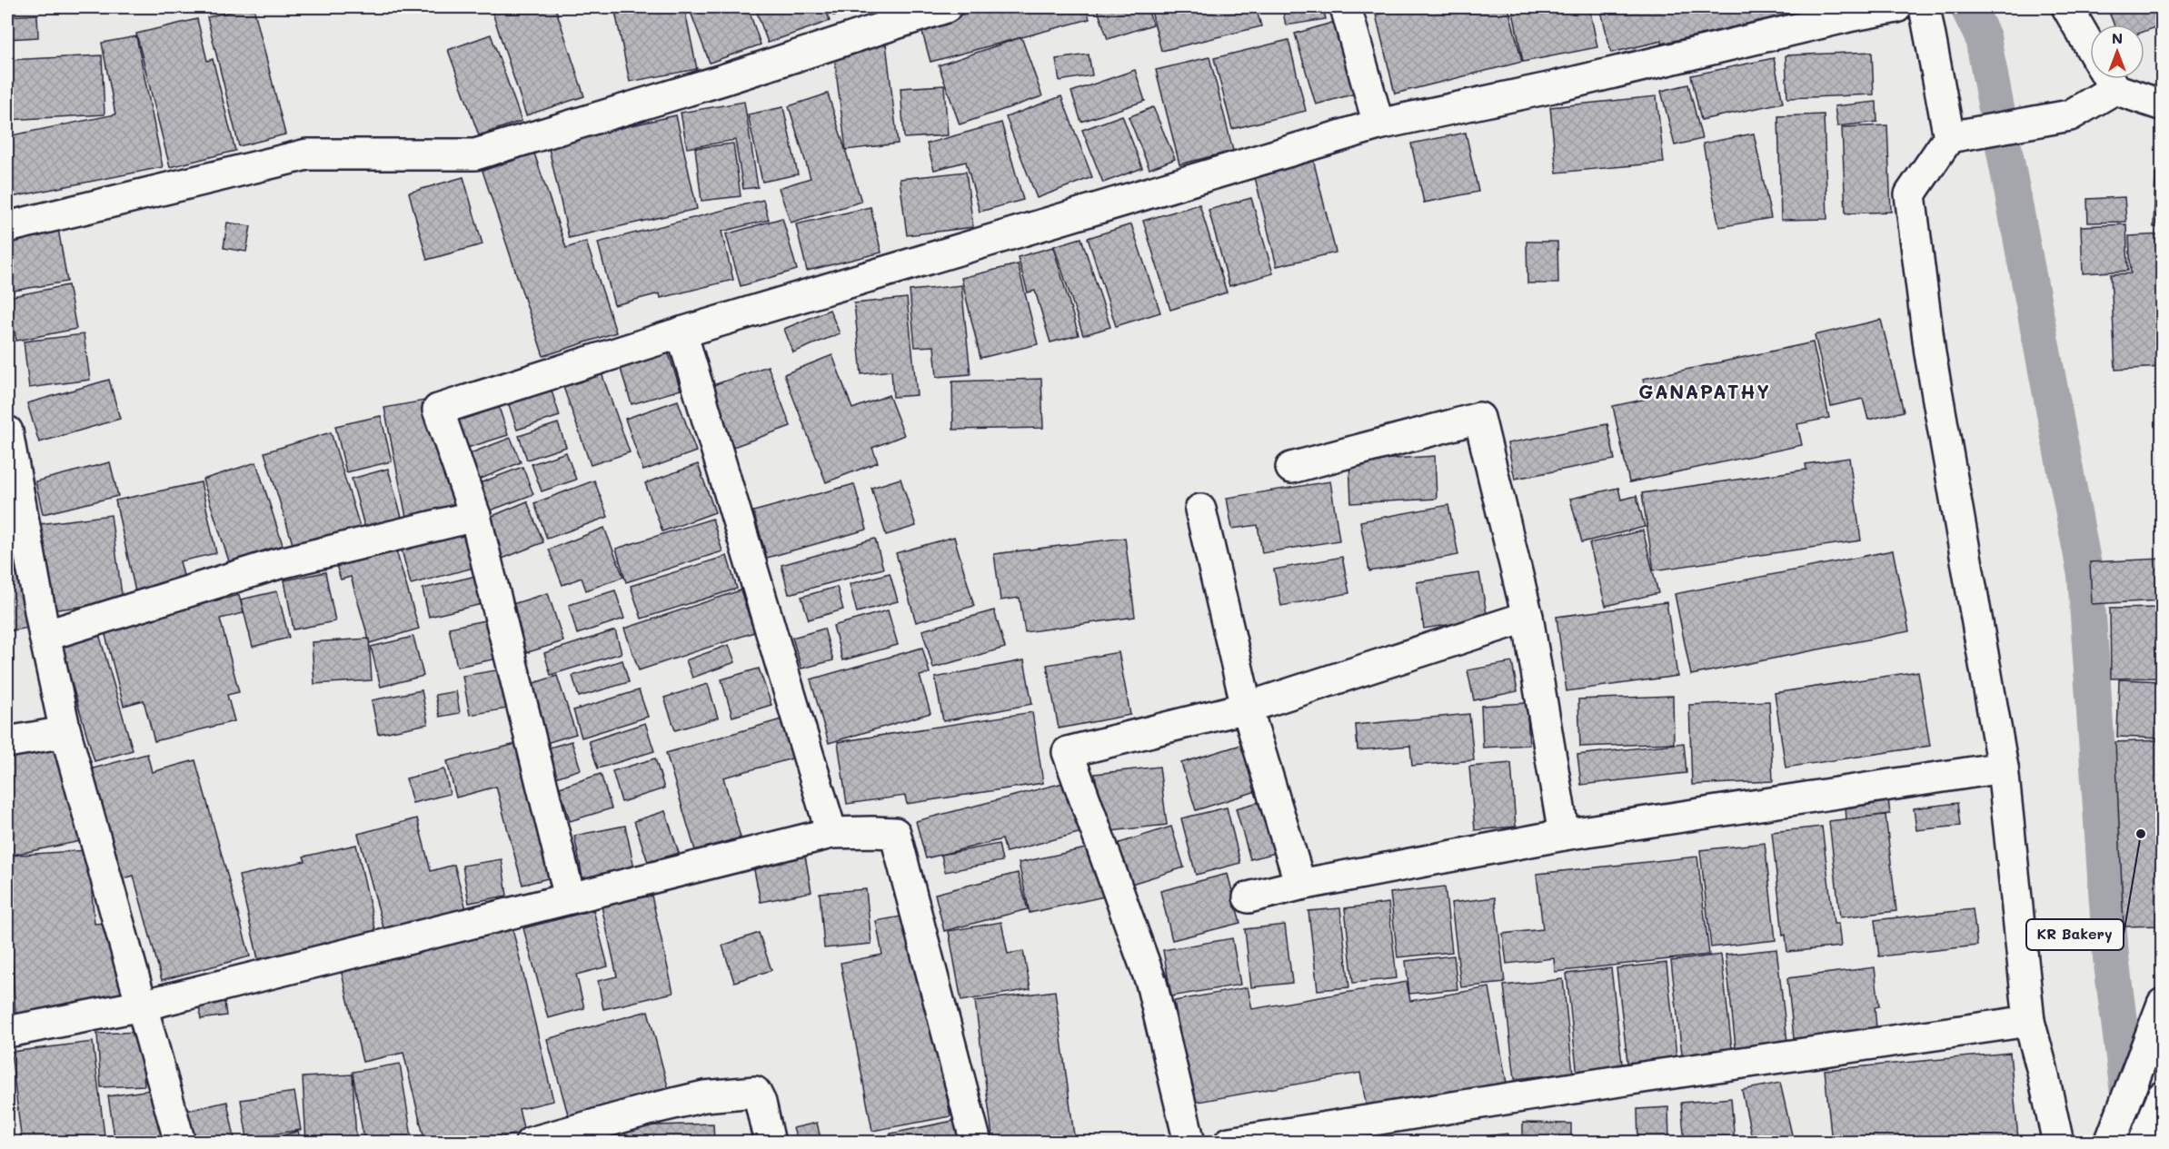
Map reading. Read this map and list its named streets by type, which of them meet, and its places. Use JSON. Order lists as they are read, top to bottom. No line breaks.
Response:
{"districts":["GANAPATHY"],"places":["KR Bakery"],"north":"top"}
